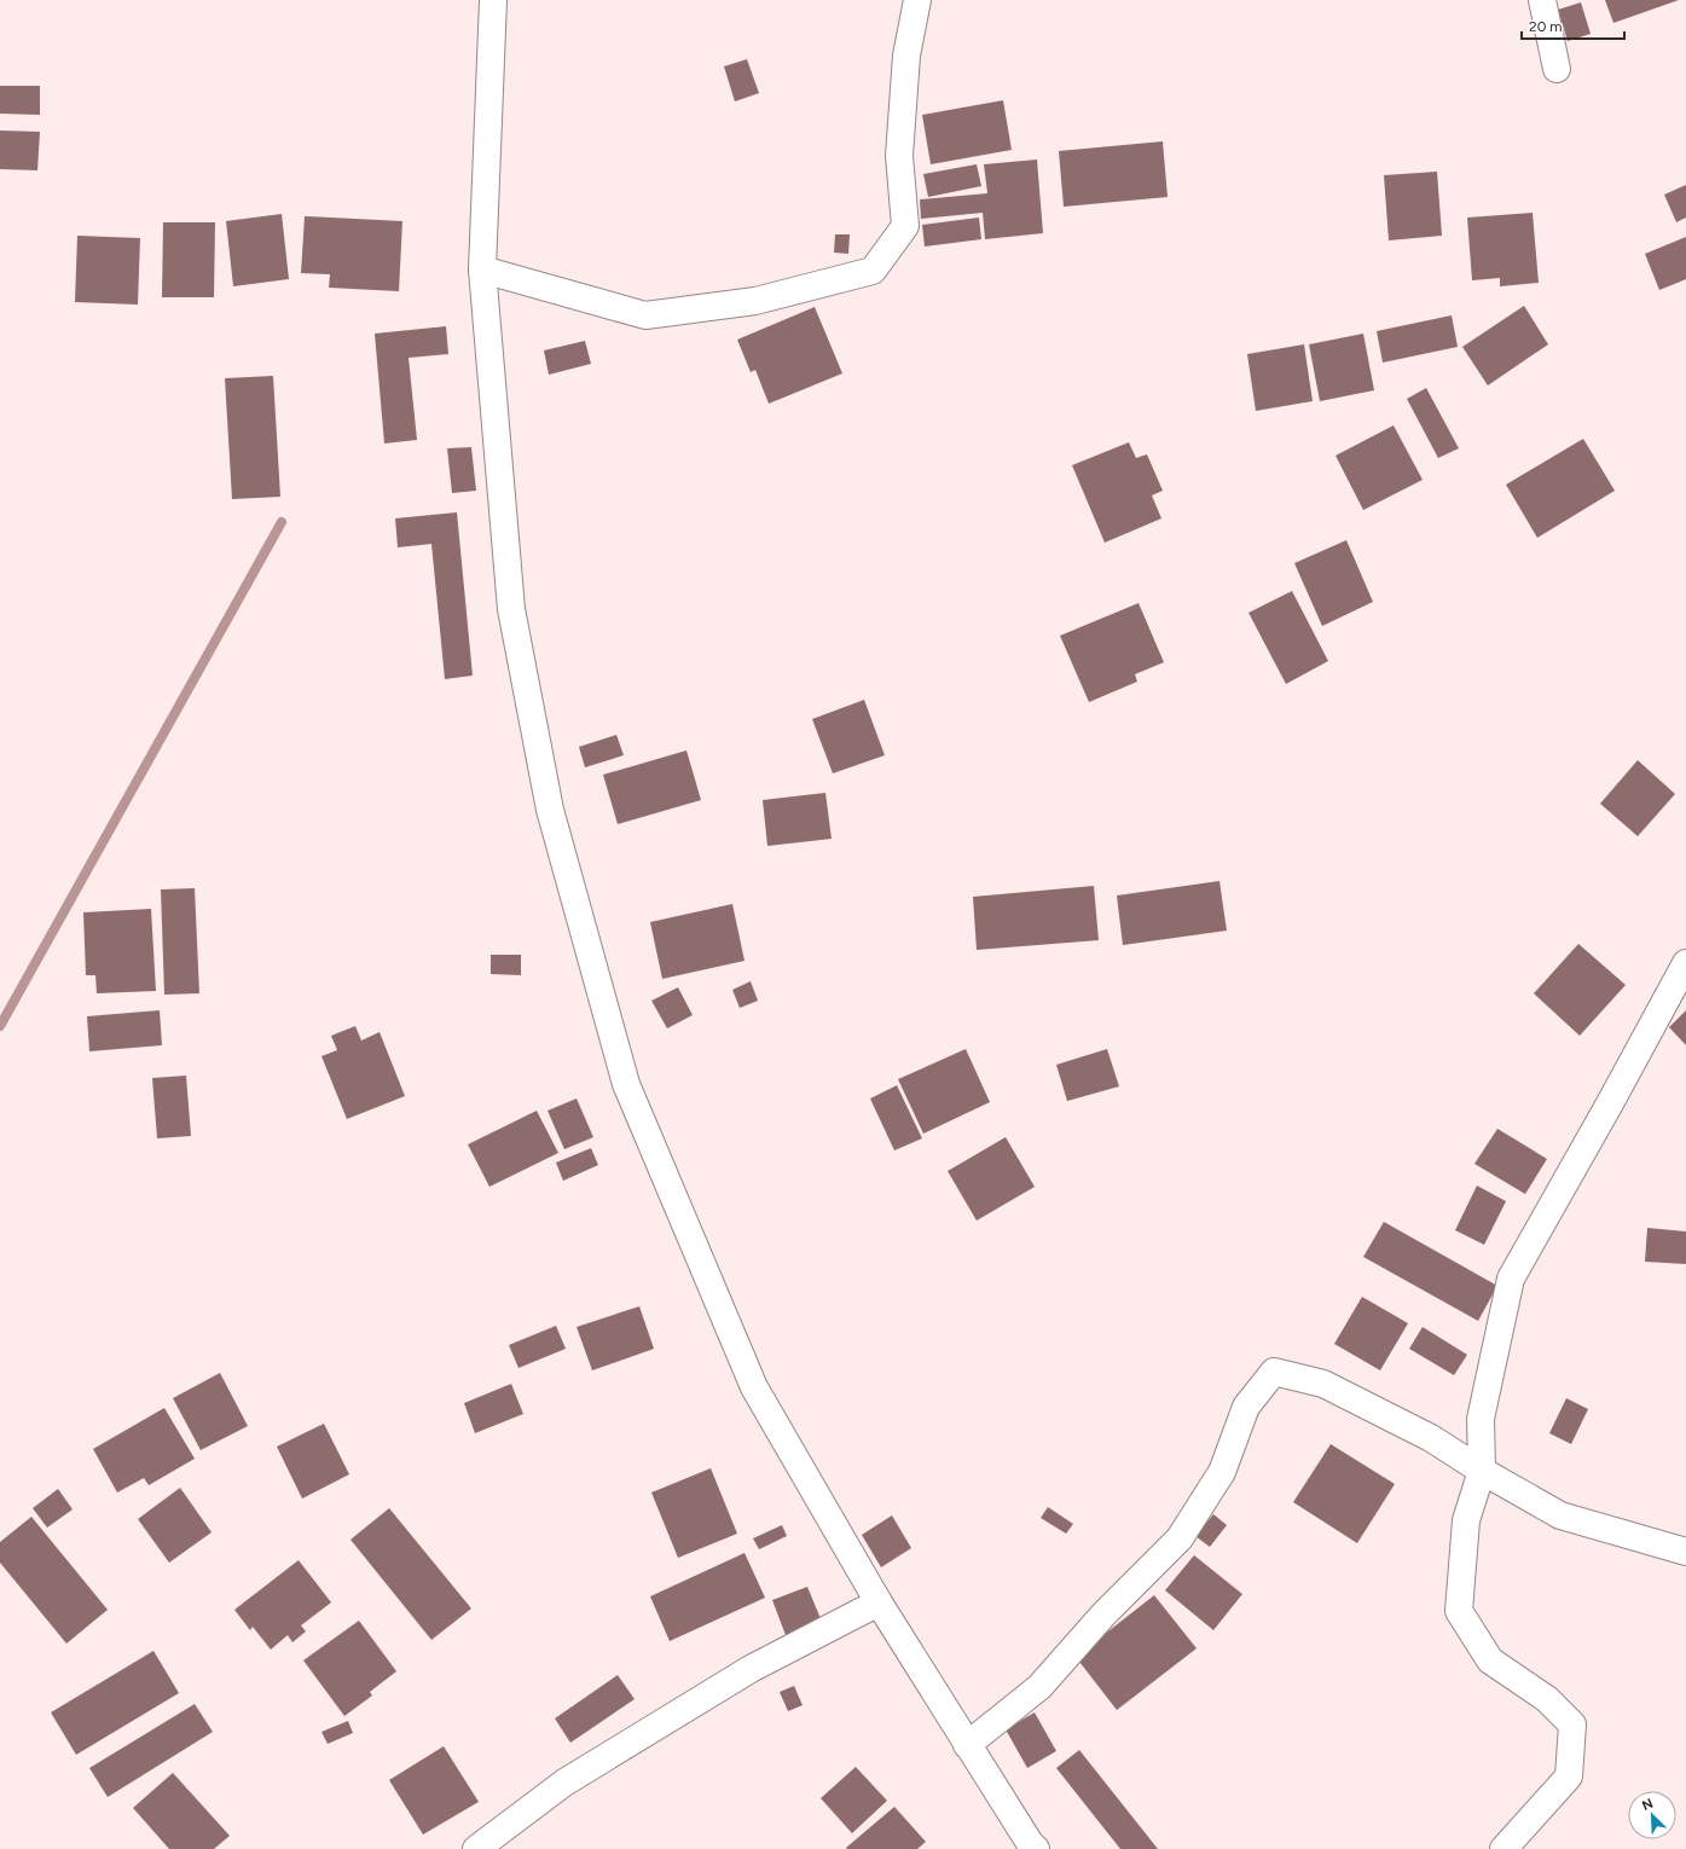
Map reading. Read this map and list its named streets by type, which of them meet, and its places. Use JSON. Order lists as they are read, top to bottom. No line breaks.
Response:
{"scale_bar":"20 m","north":"top left"}
